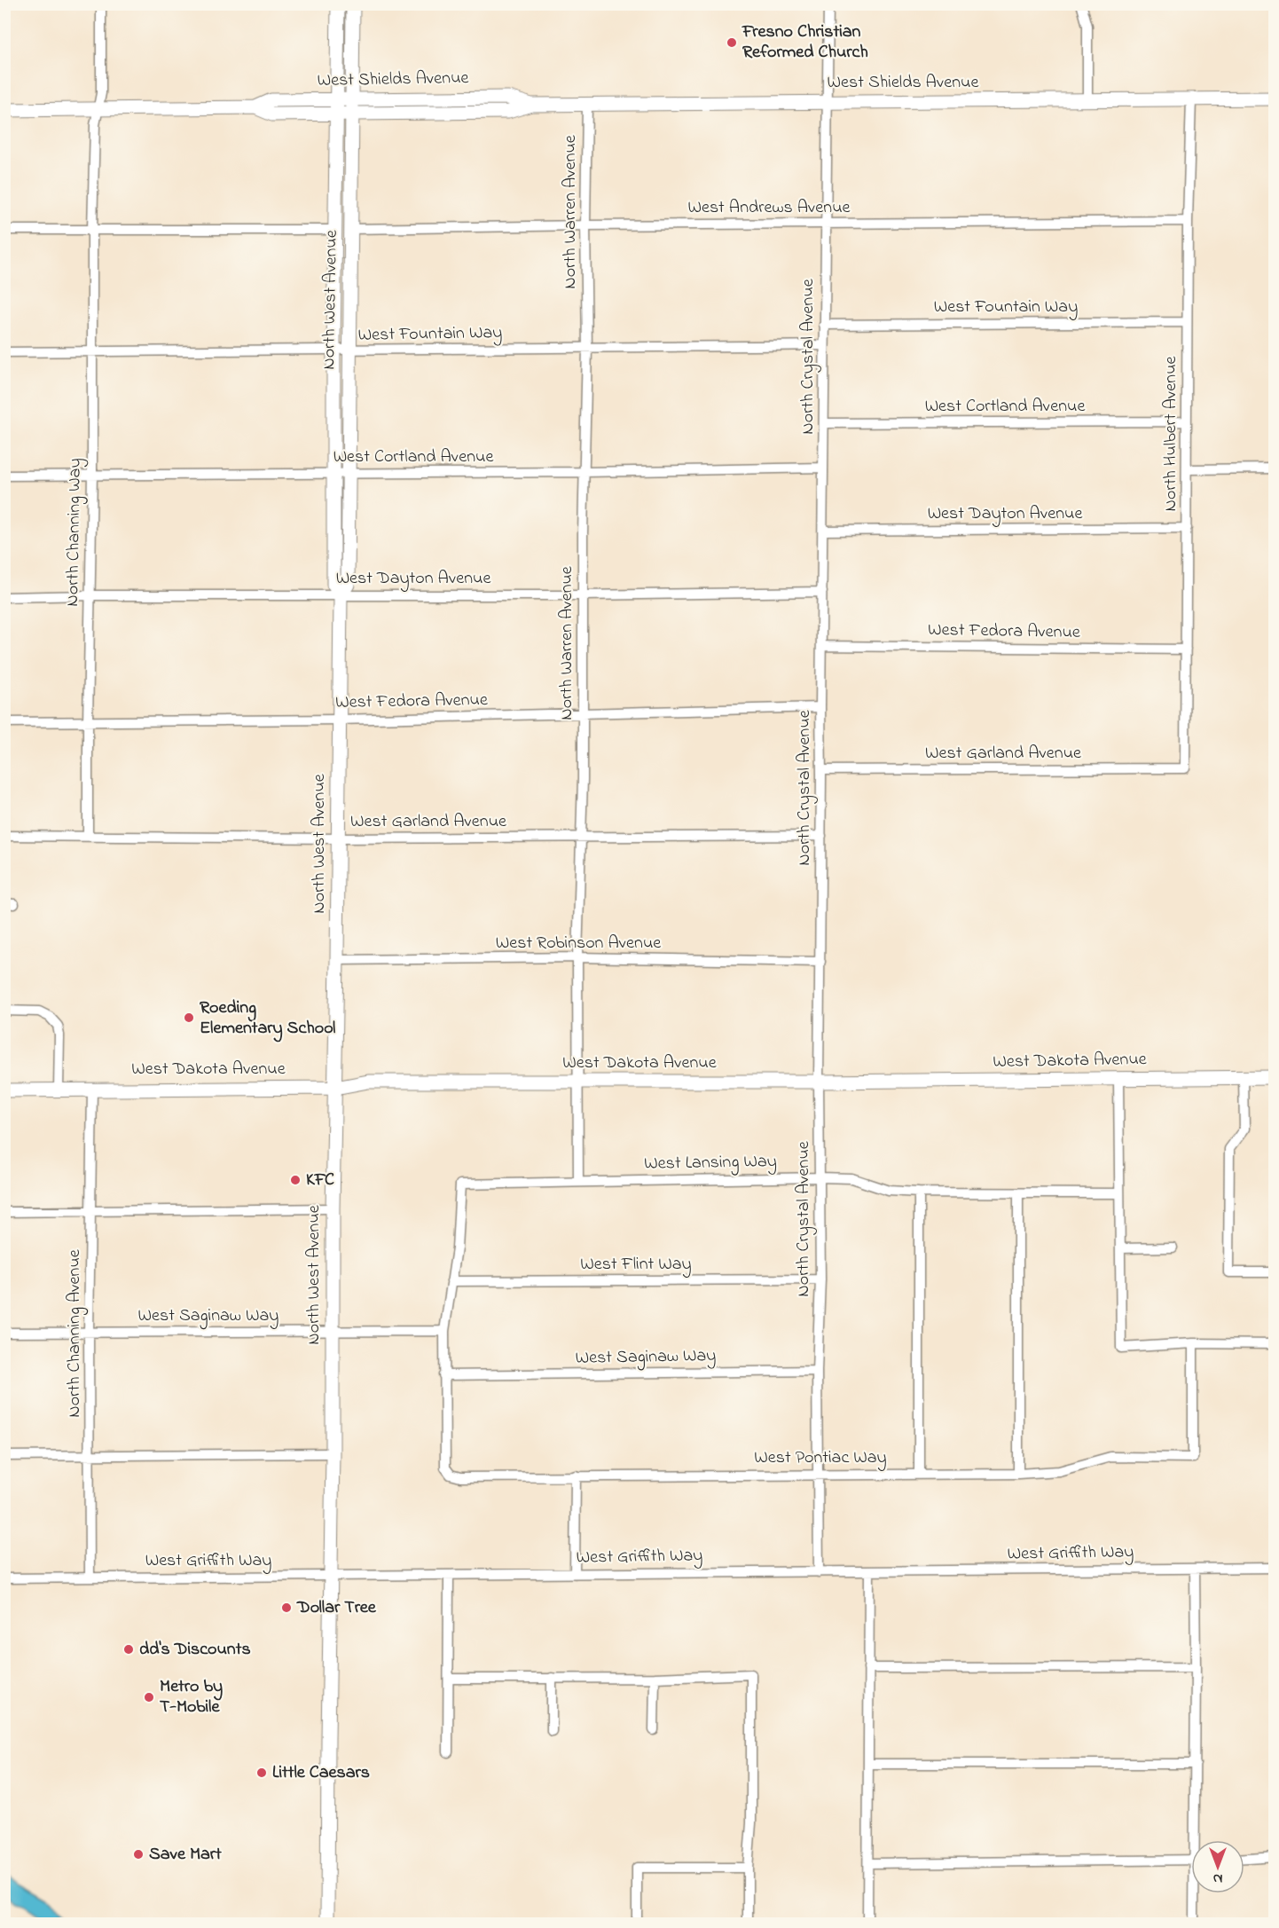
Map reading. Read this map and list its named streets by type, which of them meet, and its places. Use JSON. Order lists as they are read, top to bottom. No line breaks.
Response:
{"streets":{"main road":["West Shields Avenue","North West Avenue","West Dakota Avenue"],"street":["West Andrews Avenue","North Warren Avenue","West Fountain Way","North Crystal Avenue","West Cortland Avenue","North Hulbert Avenue","West Dayton Avenue","North Channing Way","West Fedora Avenue","West Garland Avenue","West Robinson Avenue","West Lansing Way","West Flint Way","West Saginaw Way","North Channing Avenue","West Pontiac Way","West Griffith Way"]},"crossings":[["West Shields Avenue","North Warren Avenue"],["West Shields Avenue","North West Avenue"],["West Shields Avenue","North Crystal Avenue"],["West Shields Avenue","North Hulbert Avenue"],["West Andrews Avenue","North Warren Avenue"],["West Andrews Avenue","North West Avenue"],["West Andrews Avenue","North Crystal Avenue"],["West Andrews Avenue","North Hulbert Avenue"],["North Warren Avenue","West Fountain Way"],["North Warren Avenue","West Cortland Avenue"],["North Warren Avenue","West Dayton Avenue"],["North Warren Avenue","West Fedora Avenue"],["North Warren Avenue","West Garland Avenue"],["North Warren Avenue","West Robinson Avenue"],["North Warren Avenue","West Dakota Avenue"],["North Warren Avenue","West Lansing Way"],["North West Avenue","West Fountain Way"],["North West Avenue","West Cortland Avenue"],["North West Avenue","West Dayton Avenue"],["North West Avenue","West Fedora Avenue"],["North West Avenue","West Garland Avenue"],["North West Avenue","West Robinson Avenue"],["North West Avenue","West Dakota Avenue"],["North West Avenue","West Saginaw Way"],["North West Avenue","West Griffith Way"],["West Fountain Way","North Crystal Avenue"],["West Fountain Way","North Hulbert Avenue"],["West Fountain Way","North Channing Way"],["North Crystal Avenue","West Cortland Avenue"],["North Crystal Avenue","West Dayton Avenue"],["North Crystal Avenue","West Fedora Avenue"],["North Crystal Avenue","West Garland Avenue"],["North Crystal Avenue","West Robinson Avenue"],["North Crystal Avenue","West Dakota Avenue"],["North Crystal Avenue","West Lansing Way"],["North Crystal Avenue","West Flint Way"],["North Crystal Avenue","West Saginaw Way"],["North Crystal Avenue","West Pontiac Way"],["North Crystal Avenue","West Griffith Way"],["West Cortland Avenue","North Hulbert Avenue"],["West Cortland Avenue","North Channing Way"],["North Hulbert Avenue","West Dayton Avenue"],["North Hulbert Avenue","West Fedora Avenue"],["North Hulbert Avenue","West Garland Avenue"],["West Dayton Avenue","North Channing Way"],["North Channing Way","West Fedora Avenue"],["North Channing Way","West Garland Avenue"],["West Dakota Avenue","North Channing Avenue"],["West Lansing Way","West Flint Way"],["West Saginaw Way","North Channing Avenue"],["West Saginaw Way","West Pontiac Way"],["North Channing Avenue","West Griffith Way"]],"places":["Fresno Christian Reformed Church","Roeding Elementary School","KFC","Dollar Tree","dd's Discounts","Metro by T-Mobile","Little Caesars","Save Mart"],"north":"bottom"}
